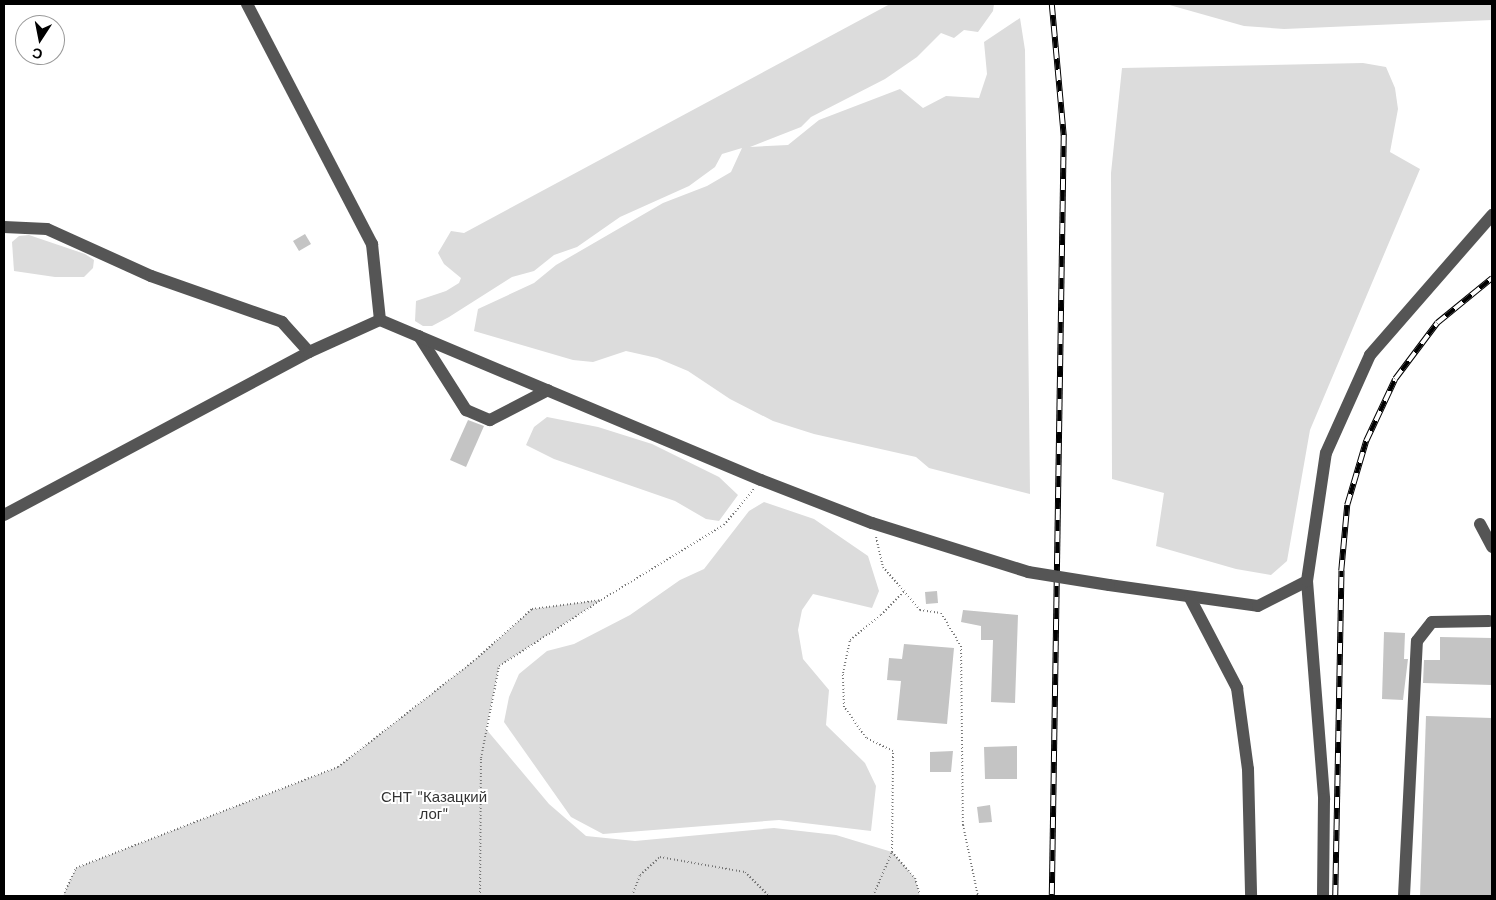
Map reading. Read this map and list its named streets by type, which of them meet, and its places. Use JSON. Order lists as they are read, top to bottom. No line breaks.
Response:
{"parks":["СНТ \"Казацкий лог\""],"north":"bottom"}
